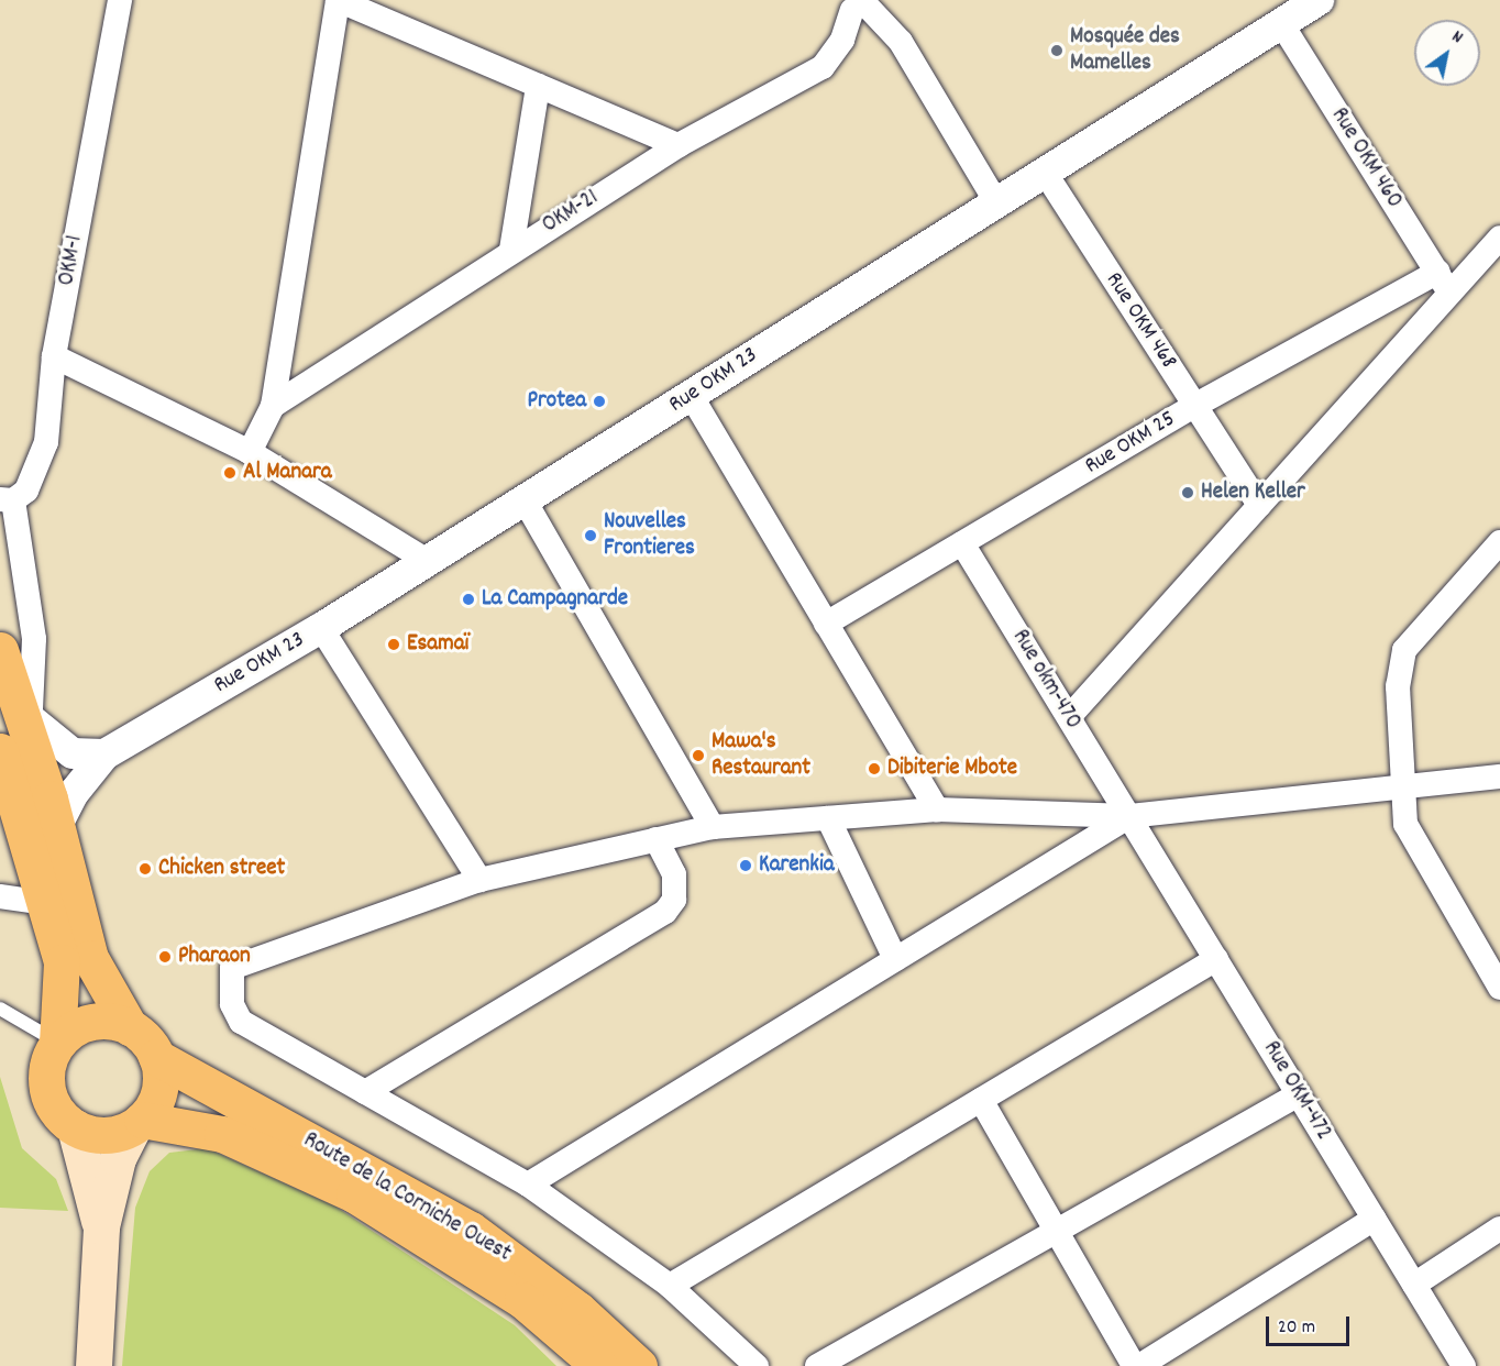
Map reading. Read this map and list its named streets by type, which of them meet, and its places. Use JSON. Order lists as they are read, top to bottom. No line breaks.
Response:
{"streets":{"highway":["Route de la Corniche Ouest"],"street":["Rue OKM 460","OKM-21","OKM-1","Rue OKM 468","Rue OKM 23","Rue OKM 25","Rue okm-470","Rue OKM-472"]},"crossings":[["Rue OKM 460","Rue OKM 23"],["Rue OKM 460","Rue OKM 25"],["Rue OKM 468","Rue OKM 23"],["Rue OKM 468","Rue OKM 25"],["Rue OKM 25","Rue okm-470"],["Rue okm-470","Rue OKM-472"]],"places":["Mosquée des Mamelles","Protea","Al Manara","Helen Keller","Nouvelles Frontieres","La Campagnarde","Esamaï","Mawa's Restaurant","Dibiterie Mbote","Karenkia","Chicken street","Pharaon"],"scale_bar":"20 m","north":"top right"}
